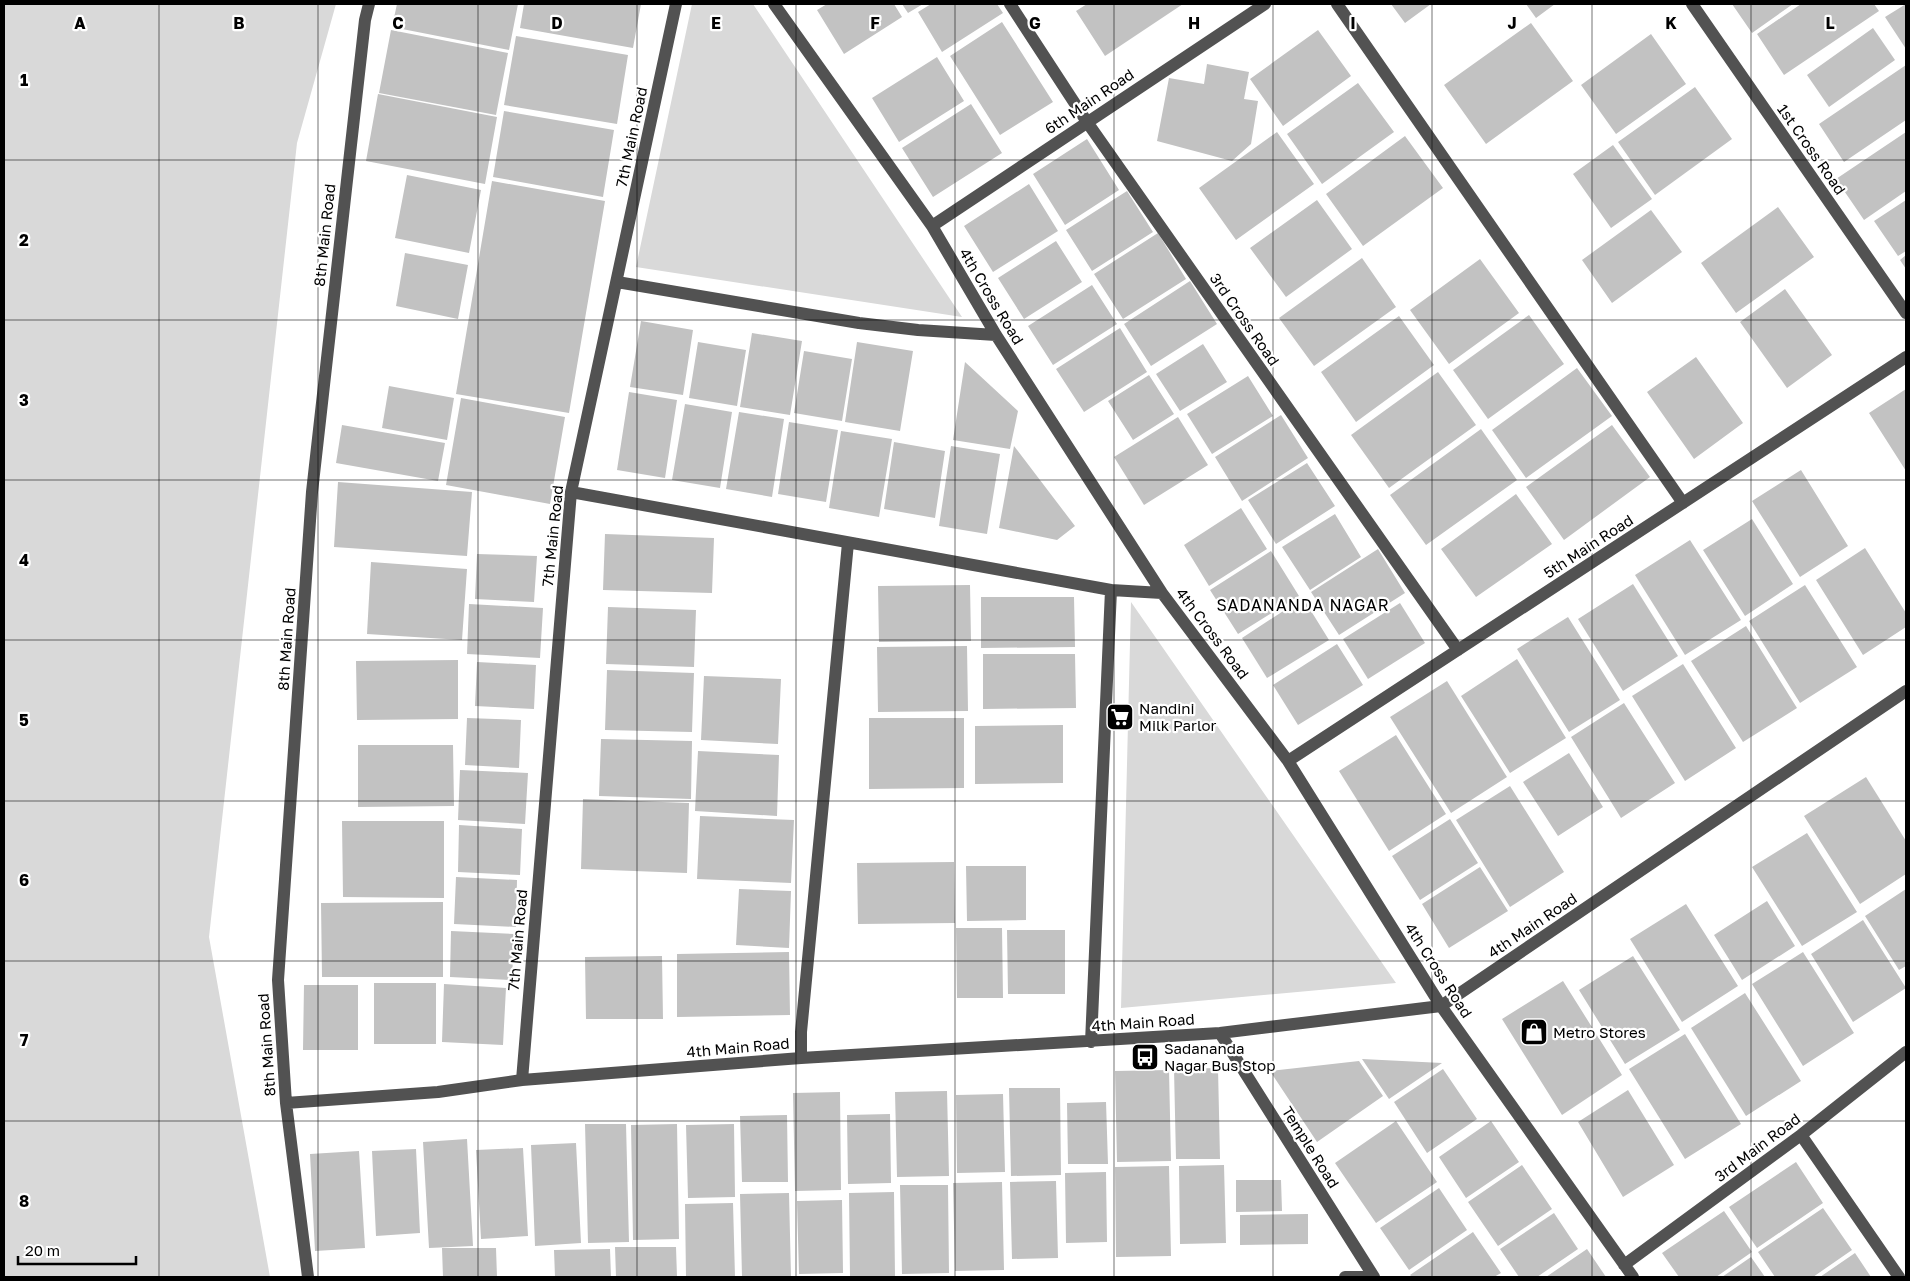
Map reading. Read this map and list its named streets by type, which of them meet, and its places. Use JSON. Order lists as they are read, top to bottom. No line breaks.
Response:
{"streets":{"street":["6th Main Road","7th Main Road","1st Cross Road","8th Main Road","4th Cross Road","3rd Cross Road","5th Main Road","4th Main Road","Temple Road","3rd Main Road"]},"crossings":[["6th Main Road","4th Cross Road"],["6th Main Road","3rd Cross Road"],["7th Main Road","4th Main Road"],["8th Main Road","4th Main Road"],["4th Cross Road","5th Main Road"],["4th Cross Road","4th Main Road"],["4th Cross Road","3rd Main Road"],["3rd Cross Road","5th Main Road"],["4th Main Road","Temple Road"]],"districts":["SADANANDA NAGAR"],"places":{"supermarket":["Nandini Milk Parlor"],"shop":["Metro Stores"],"bus stop":["Sadananda Nagar Bus Stop"]},"scale_bar":"20 m","grid":{"columns":["A","B","C","D","E","F","G","H","I","J","K","L"],"rows":["1","2","3","4","5","6","7","8"]}}
